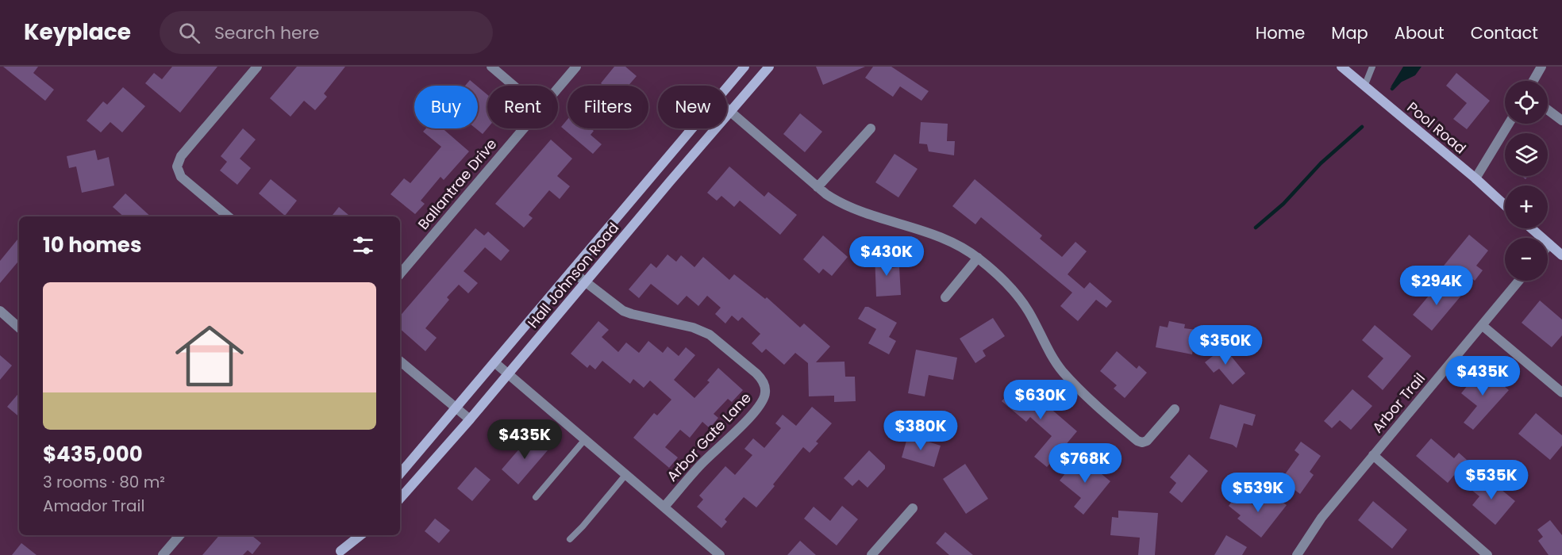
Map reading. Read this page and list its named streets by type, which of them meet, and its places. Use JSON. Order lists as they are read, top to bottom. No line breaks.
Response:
{"streets":{"main road":["Pool Road","Hall Johnson Road"],"street":["Ballantrae Drive","Arbor Trail","Arbor Gate Lane"]},"crossings":[["Hall Johnson Road","Arbor Gate Lane"]],"page":{"header":"Keyplace","search":"Search here","nav":["Home","Map","About","Contact"],"map_buttons":["+","−"],"chip":["Buy","Rent","Filters","New"],"heading":"10 homes","price":["$430K","$294K","$350K","$435K","$630K","$380K","$435K","$768K","$535K","$539K"],"list":[{"name":"$435,000","note":"3 rooms · 80 m² · Amador Trail"}]}}
